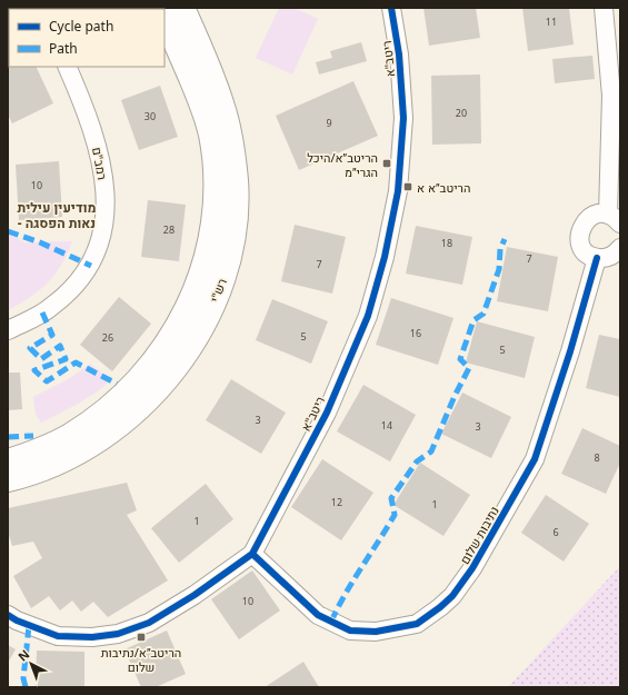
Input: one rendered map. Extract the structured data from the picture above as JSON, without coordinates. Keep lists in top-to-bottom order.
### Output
{
  "streets": {
    "street": [
      "ריטב\"א",
      "רמב\"ם",
      "רש\"י",
      "נתיבות שלום"
    ]
  },
  "crossings": [
    ["ריטב\"א", "נתיבות שלום"]
  ],
  "districts": ["מודיעין עילית - נאות הפסגה"],
  "places": {
    "transit": ["הריטב״א/היכל הגרי״מ", "הריטב״א א", "הריטב״א/נתיבות שלום"]
  },
  "house_numbers": [
    "11",
    "20",
    "30",
    "9",
    "10",
    "28",
    "18",
    "7",
    "7",
    "16",
    "5",
    "26",
    "5",
    "3",
    "14",
    "3",
    "8",
    "12",
    "1",
    "1",
    "6",
    "10"
  ],
  "legend": ["Cycle path", "Path"],
  "north": "top left"
}
